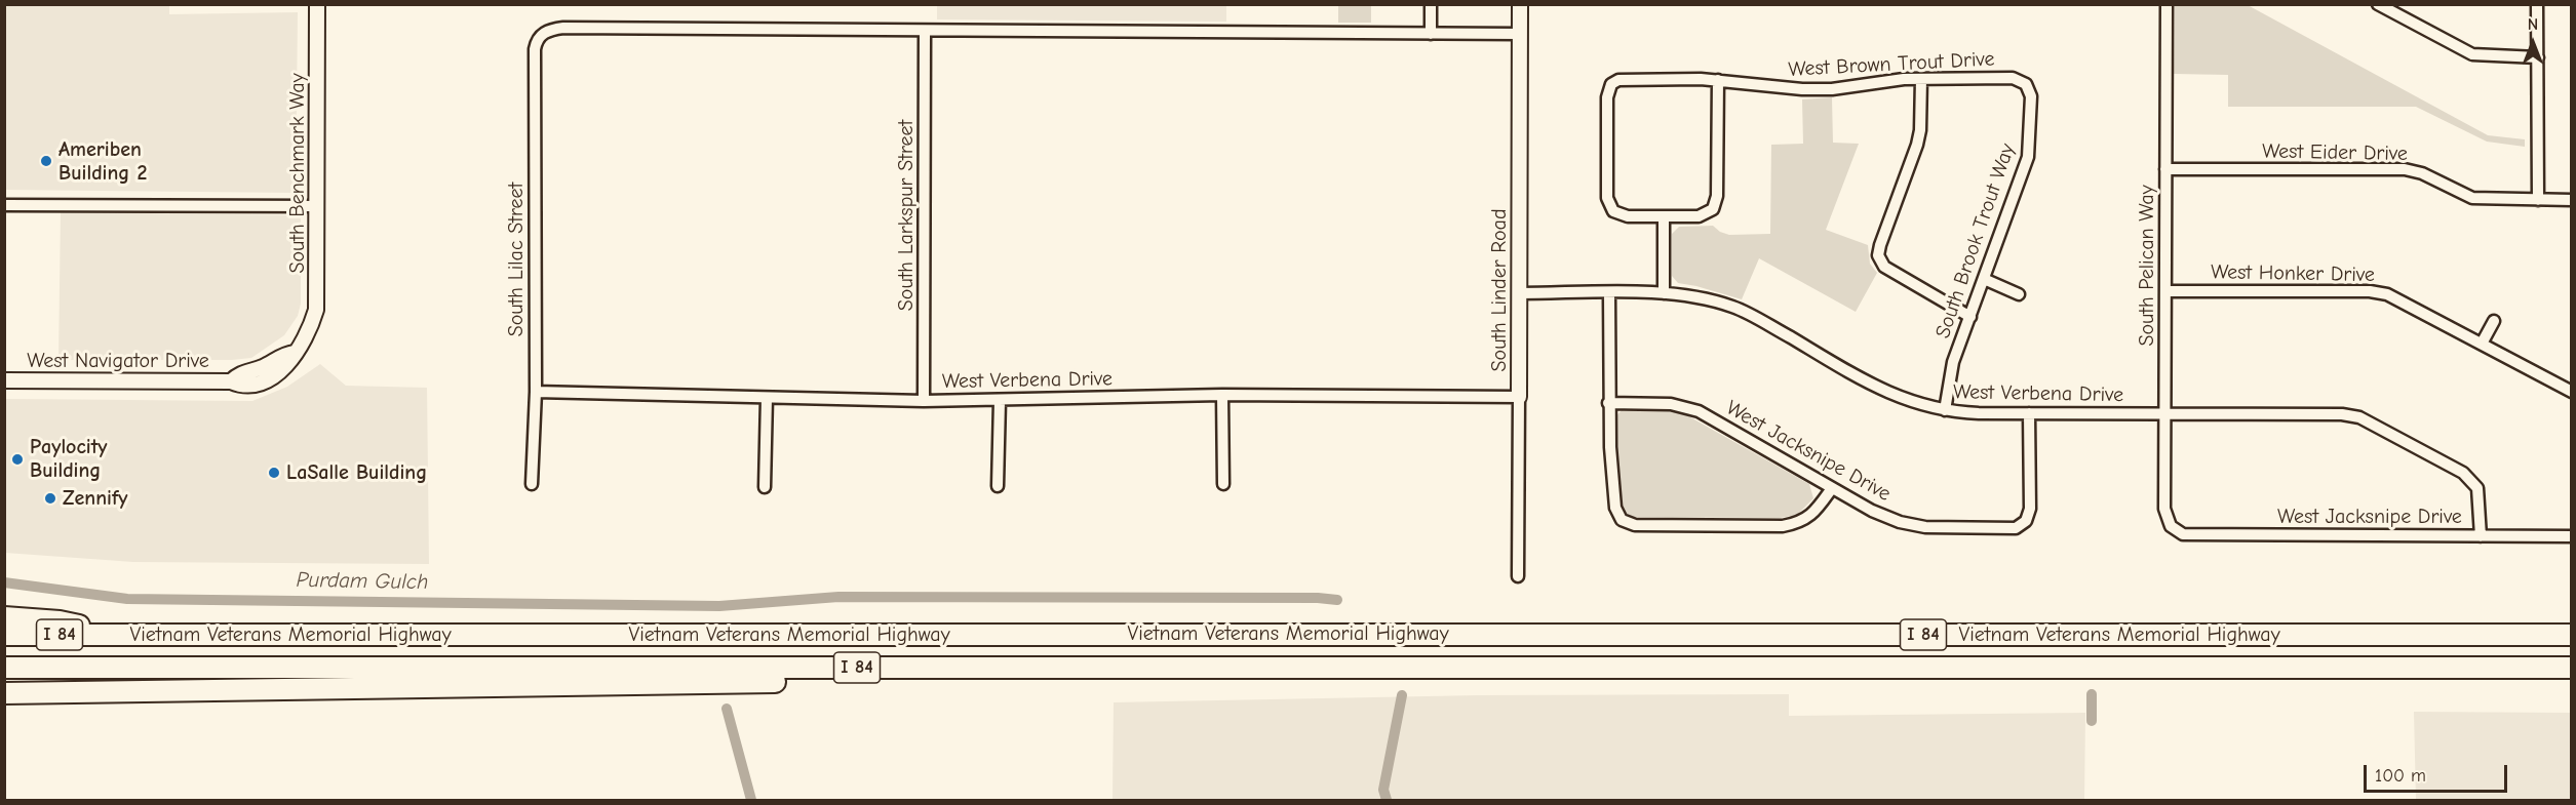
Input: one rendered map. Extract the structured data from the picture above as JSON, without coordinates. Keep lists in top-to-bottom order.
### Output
{
  "streets": {
    "highway": ["Vietnam Veterans Memorial Highway", "I 84"],
    "street": [
      "West Brown Trout Drive",
      "West Eider Drive",
      "South Benchmark Way",
      "South Larkspur Street",
      "South Brook Trout Way",
      "South Lilac Street",
      "South Pelican Way",
      "West Honker Drive",
      "South Linder Road",
      "West Navigator Drive",
      "West Verbena Drive",
      "West Jacksnipe Drive"
    ]
  },
  "crossings": [
    ["West Brown Trout Drive", "South Brook Trout Way"],
    ["West Eider Drive", "South Pelican Way"],
    ["South Benchmark Way", "West Navigator Drive"],
    ["South Larkspur Street", "South Lilac Street"],
    ["South Larkspur Street", "West Verbena Drive"],
    ["South Brook Trout Way", "West Verbena Drive"],
    ["South Lilac Street", "West Verbena Drive"],
    ["South Pelican Way", "West Honker Drive"],
    ["South Pelican Way", "West Verbena Drive"],
    ["South Pelican Way", "West Jacksnipe Drive"],
    ["South Linder Road", "West Verbena Drive"],
    ["West Verbena Drive", "West Jacksnipe Drive"]
  ],
  "water": ["Purdam Gulch"],
  "places": [
    "Ameriben Building 2",
    "Paylocity Building",
    "LaSalle Building",
    "Zennify"
  ],
  "scale_bar": "100 m",
  "north": "top"
}
